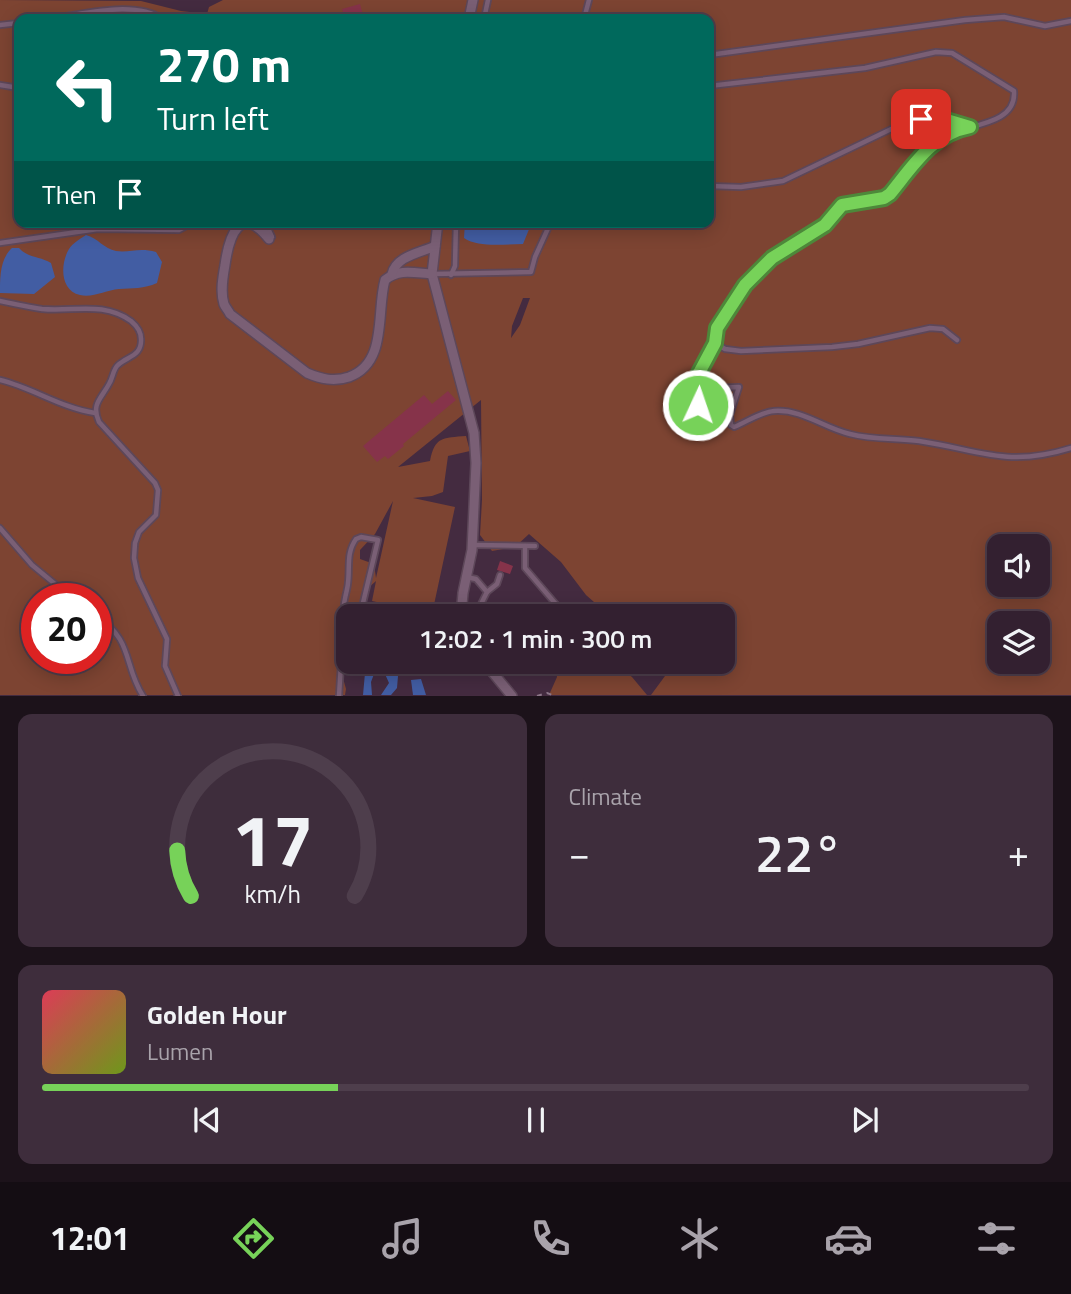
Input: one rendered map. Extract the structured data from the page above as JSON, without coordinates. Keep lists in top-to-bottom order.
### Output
{
  "page": {
    "turn": ["270 m", "Turn left"],
    "then": "Then",
    "limit": "20",
    "trip": "12:02 · 1 min · 300 m",
    "tile": "Climate",
    "heat": ["−", "22°", "+"],
    "song": ["Golden Hour", "Lumen"],
    "tabs": "12:01",
    "gauge": ["17", "km/h"]
  }
}
